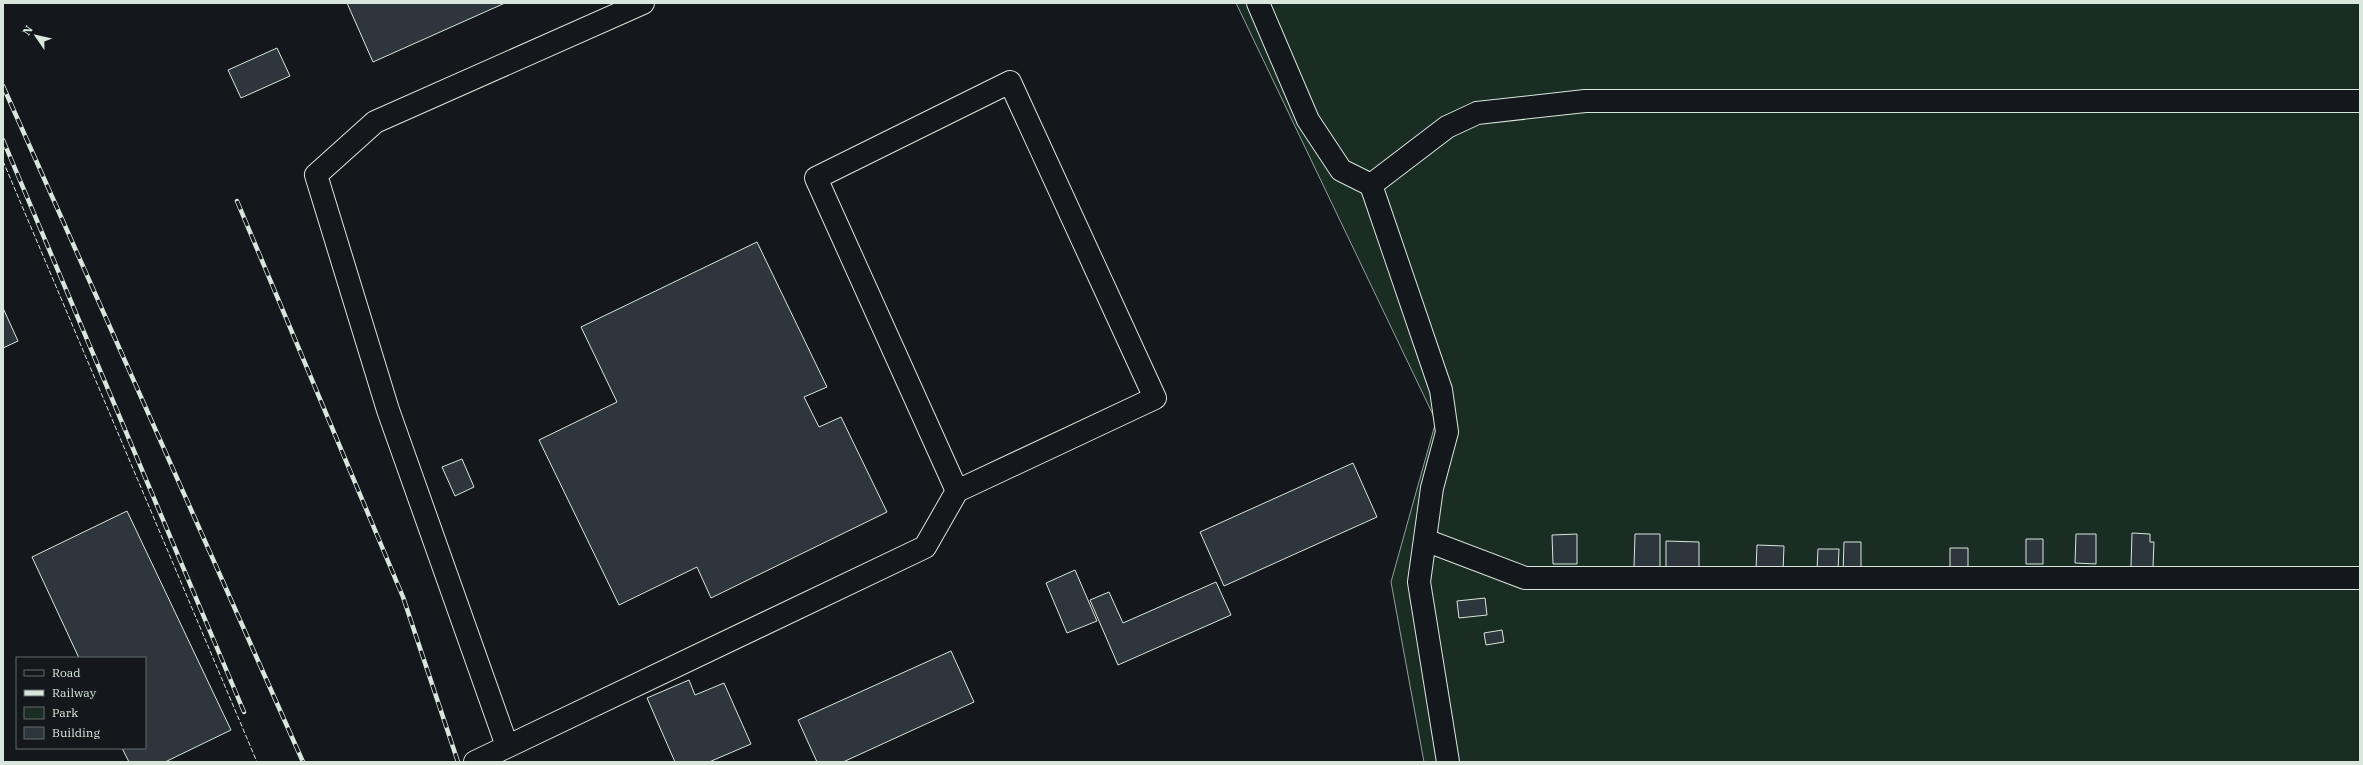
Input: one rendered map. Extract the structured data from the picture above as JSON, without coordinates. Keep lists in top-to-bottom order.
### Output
{
  "legend": [
    "Road",
    "Railway",
    "Park",
    "Building"
  ],
  "north": "top left"
}
